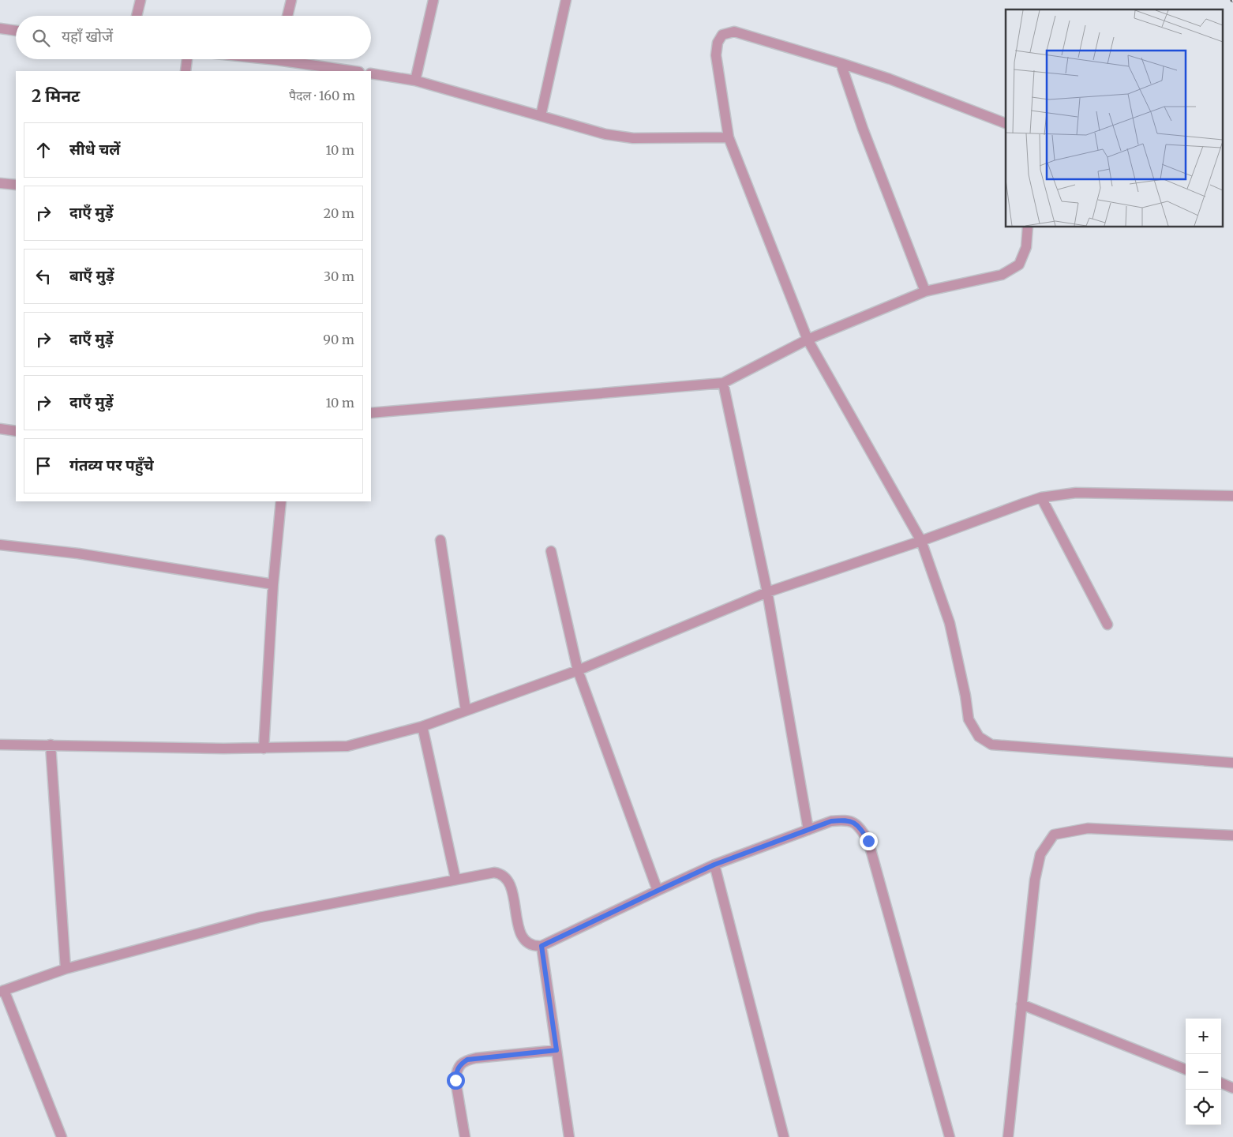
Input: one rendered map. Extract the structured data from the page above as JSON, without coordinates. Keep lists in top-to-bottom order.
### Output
{
  "page": {
    "search": "यहाँ खोजें",
    "heading": ["2 मिनट", "पैदल · 160 m"],
    "list": [
      ["सीधे चलें", "10 m"],
      ["दाएँ मुड़ें", "20 m"],
      ["बाएँ मुड़ें", "30 m"],
      ["दाएँ मुड़ें", "90 m"],
      ["दाएँ मुड़ें", "10 m"],
      "गंतव्य पर पहुँचे"
    ],
    "map_buttons": ["+", "−"]
  }
}
